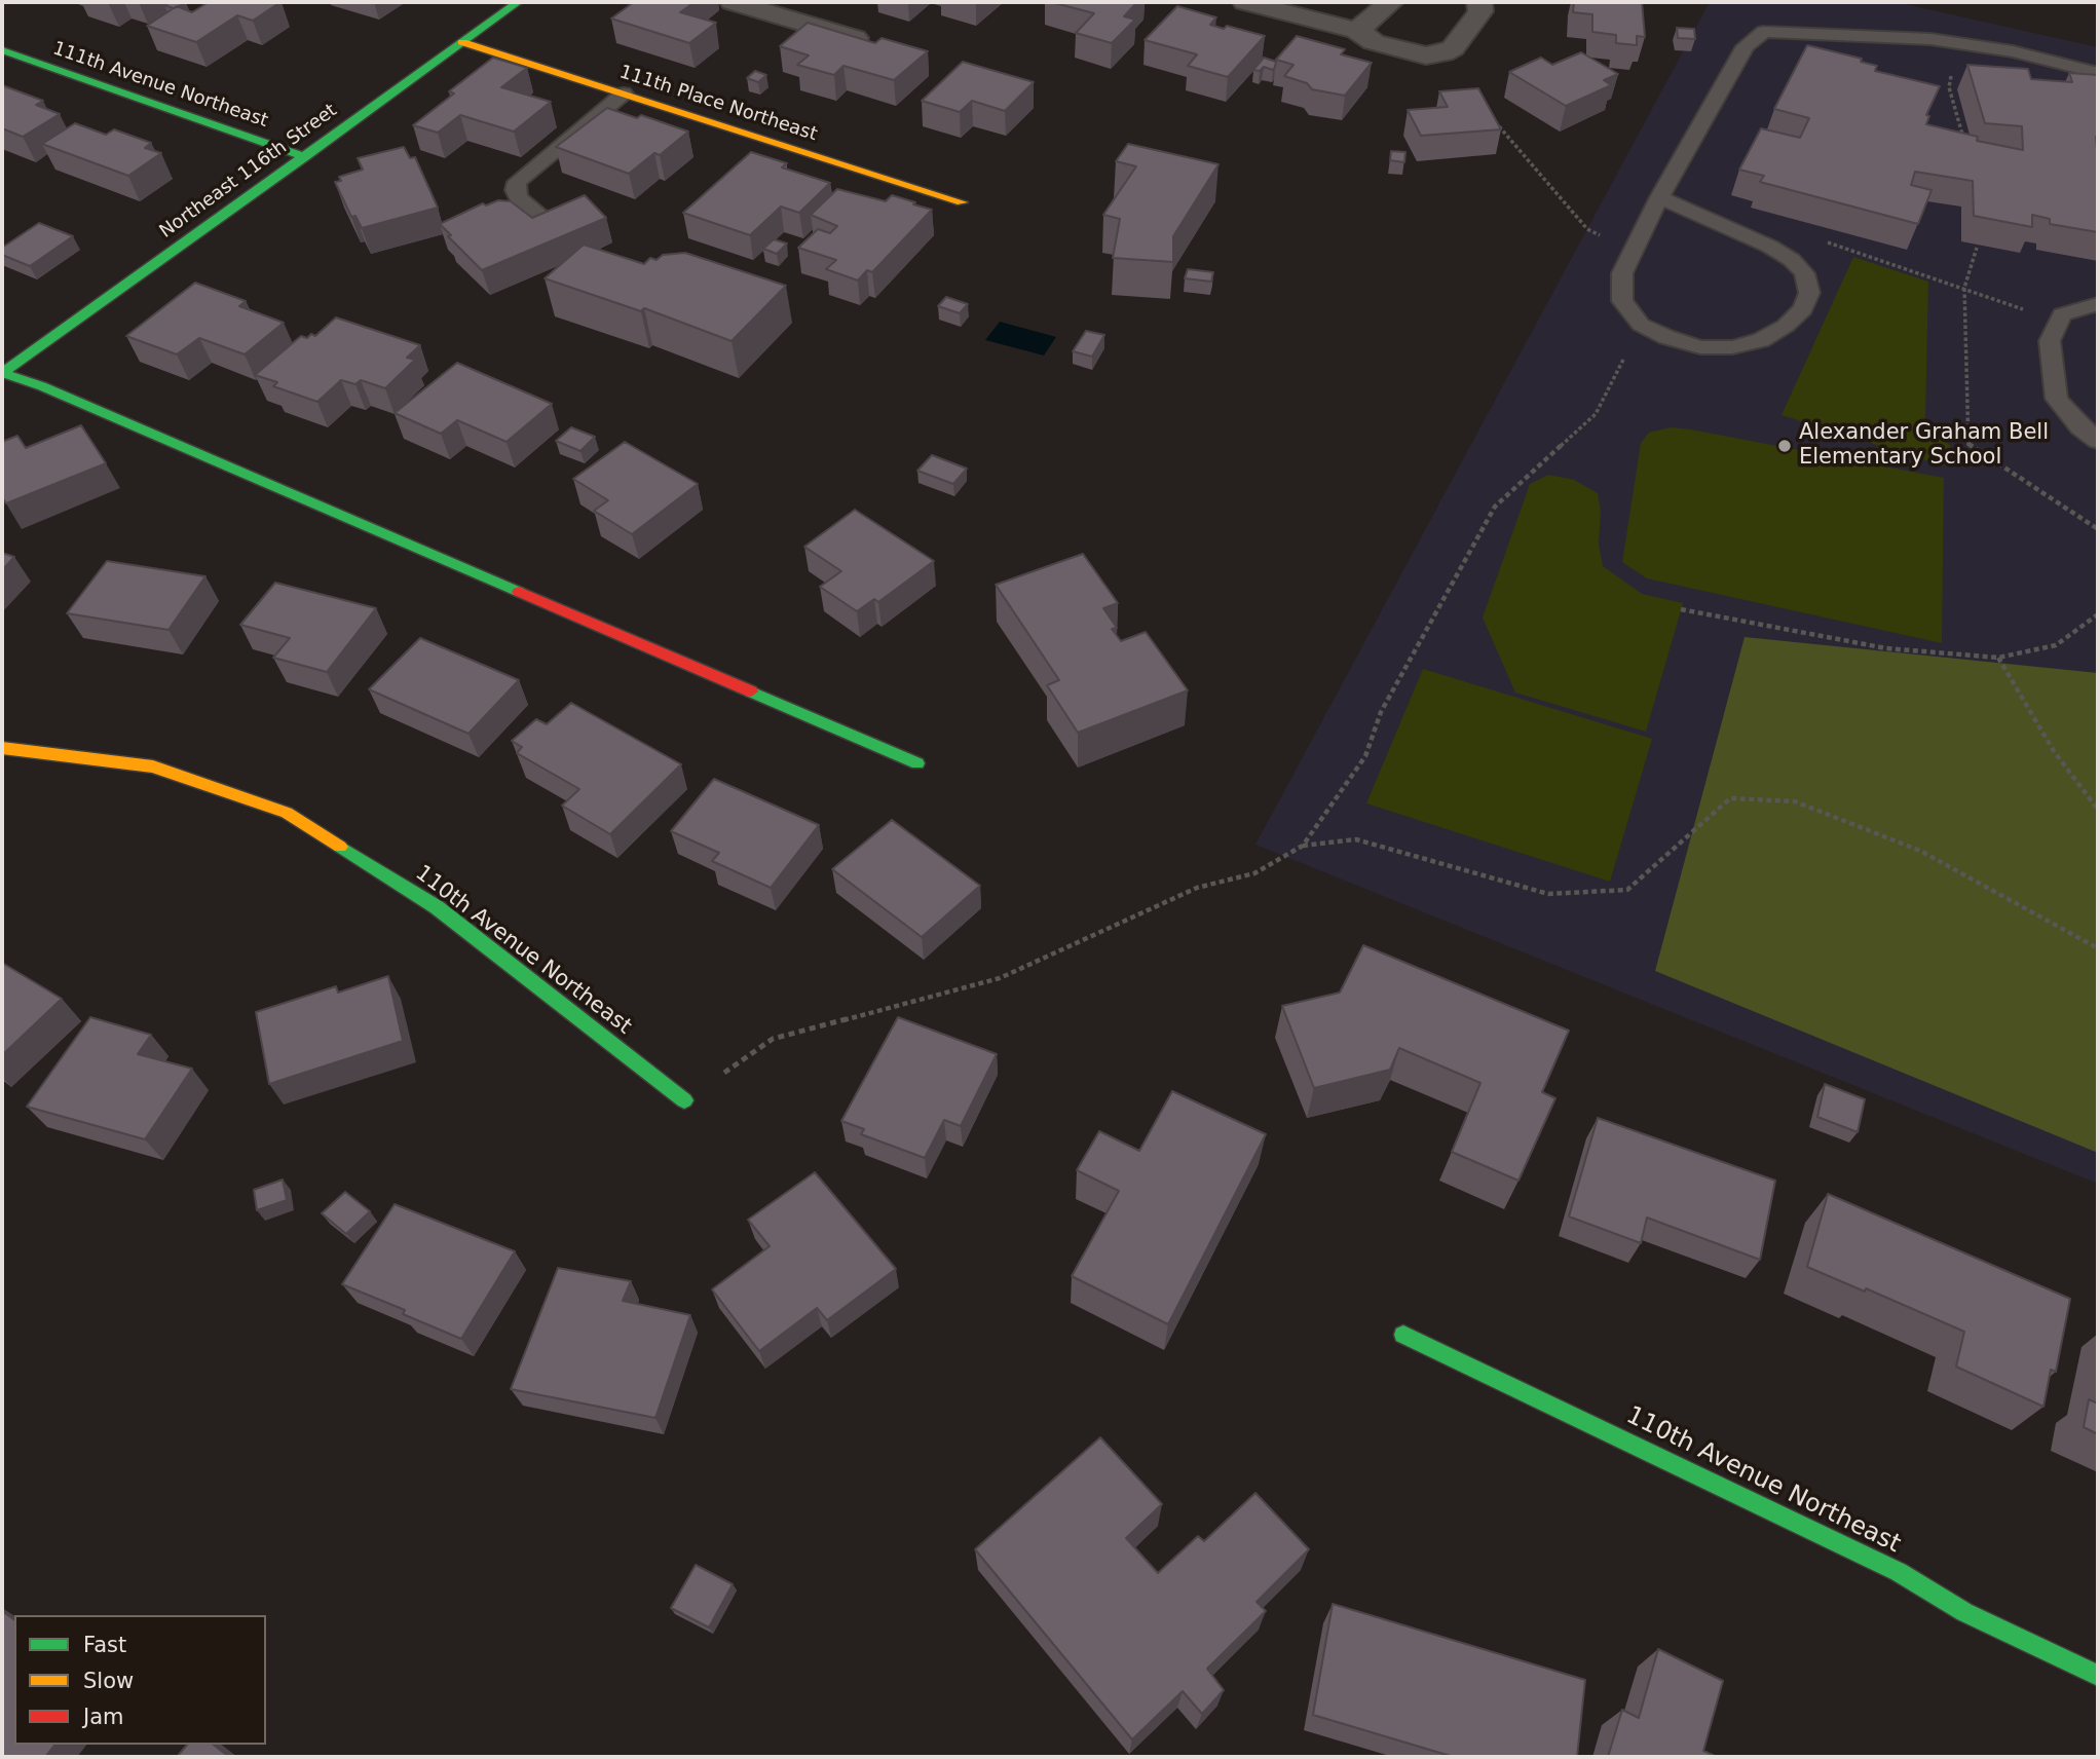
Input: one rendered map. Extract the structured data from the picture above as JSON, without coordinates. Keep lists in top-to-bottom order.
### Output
{
  "streets": {
    "street": [
      "111th Avenue Northeast",
      "111th Place Northeast",
      "Northeast 116th Street",
      "110th Avenue Northeast"
    ]
  },
  "crossings": [
    ["111th Avenue Northeast", "Northeast 116th Street"],
    ["111th Place Northeast", "Northeast 116th Street"]
  ],
  "places": ["Alexander Graham Bell Elementary School"],
  "legend": ["Fast", "Slow", "Jam"]
}
